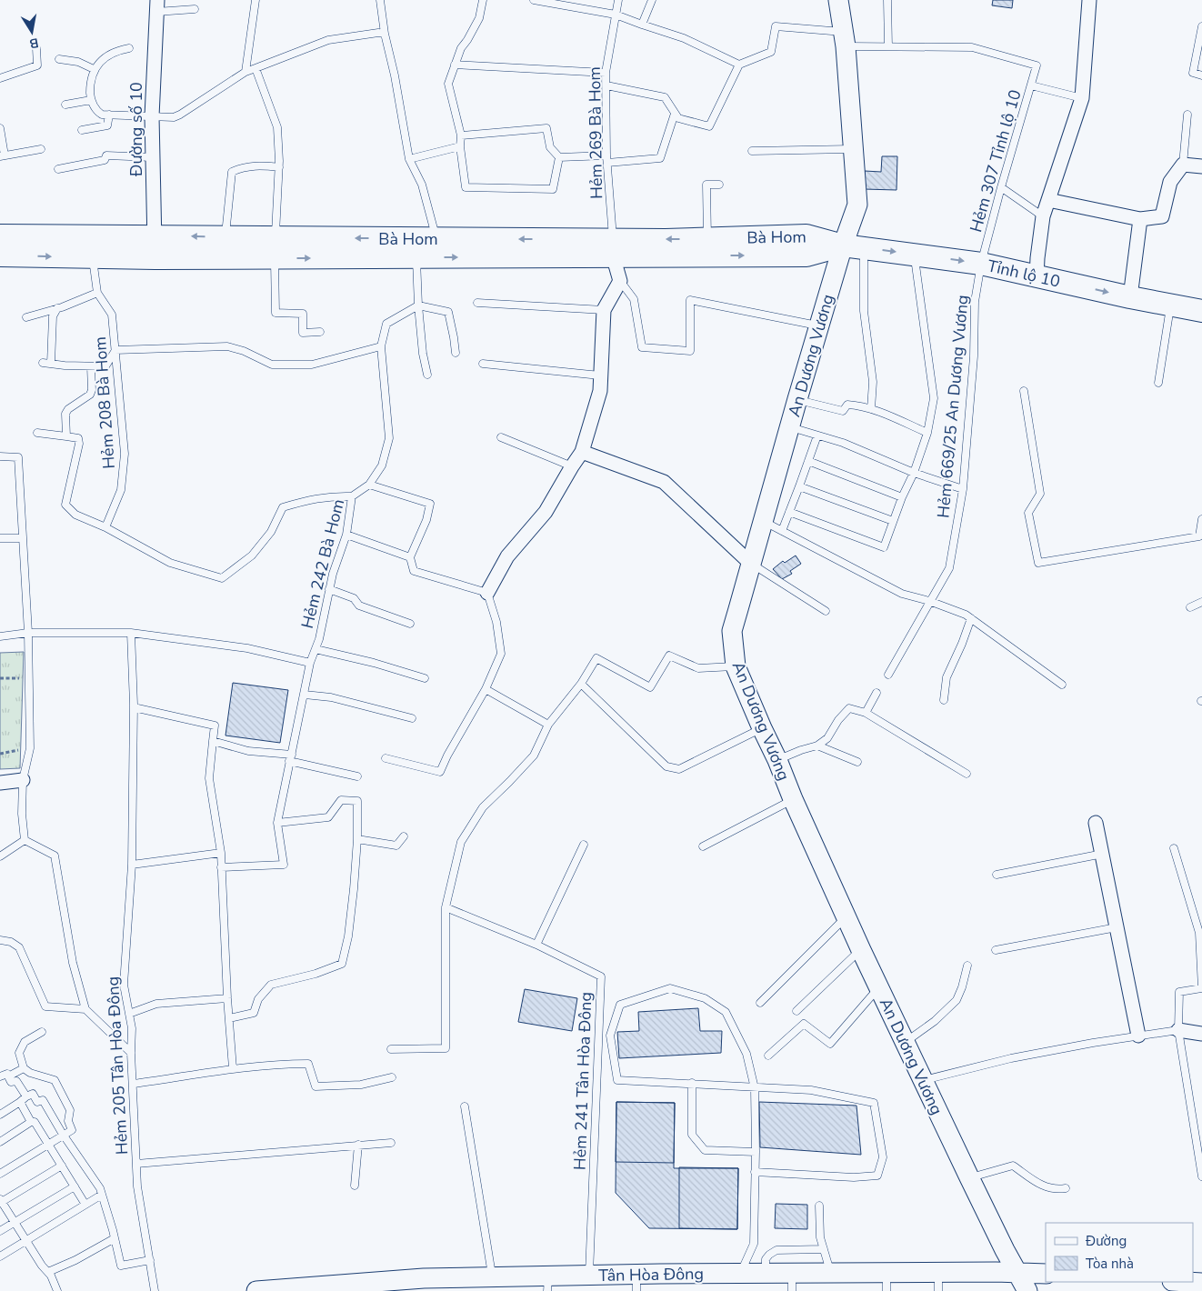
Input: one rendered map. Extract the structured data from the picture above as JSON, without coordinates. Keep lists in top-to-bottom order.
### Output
{
  "streets": {
    "main road": [
      "Bà Hom",
      "Tỉnh lộ 10",
      "An Dương Vương",
      "Tân Hòa Đông"
    ],
    "street": ["Đường số 10"],
    "lane": [
      "Hẻm 269 Bà Hom",
      "Hẻm 307 Tỉnh lộ 10",
      "Hẻm 208 Bà Hom",
      "Hẻm 669/25 An Dương Vương",
      "Hẻm 242 Bà Hom",
      "Hẻm 205 Tân Hòa Đông",
      "Hẻm 241 Tân Hòa Đông"
    ]
  },
  "crossings": [
    ["Đường số 10", "Bà Hom"],
    ["Hẻm 269 Bà Hom", "Bà Hom"],
    ["Hẻm 307 Tỉnh lộ 10", "Tỉnh lộ 10"],
    ["Hẻm 307 Tỉnh lộ 10", "Hẻm 669/25 An Dương Vương"],
    ["Bà Hom", "Tỉnh lộ 10"],
    ["Bà Hom", "An Dương Vương"],
    ["Bà Hom", "Hẻm 208 Bà Hom"],
    ["Tỉnh lộ 10", "An Dương Vương"],
    ["Tỉnh lộ 10", "Hẻm 669/25 An Dương Vương"],
    ["An Dương Vương", "Tân Hòa Đông"],
    ["Hẻm 241 Tân Hòa Đông", "Tân Hòa Đông"]
  ],
  "one_way": ["Tỉnh lộ 10"],
  "legend": ["Đường", "Tòa nhà"],
  "north": "bottom"
}
